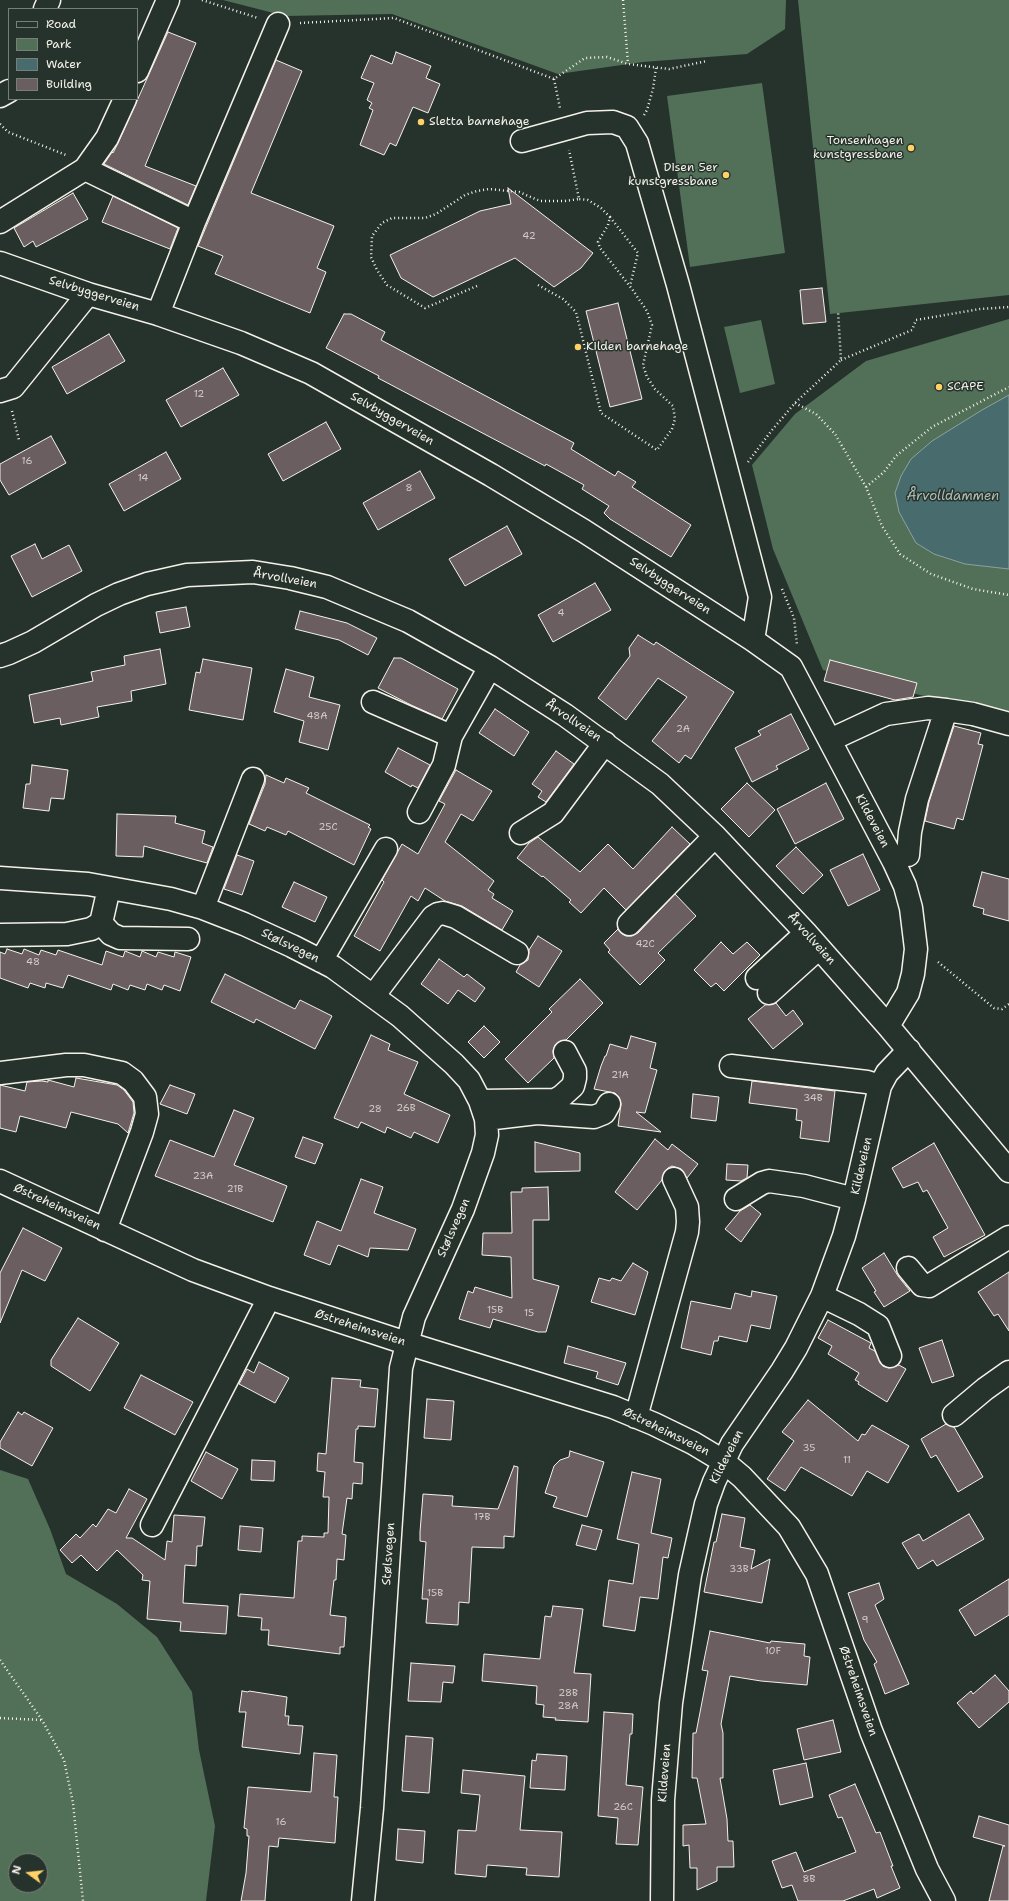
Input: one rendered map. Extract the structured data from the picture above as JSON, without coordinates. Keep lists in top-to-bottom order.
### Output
{
  "streets": {
    "street": [
      "Selvbyggerveien",
      "Årvollveien",
      "Kildeveien",
      "Stølsvegen",
      "Østreheimsveien"
    ]
  },
  "crossings": [
    ["Selvbyggerveien", "Kildeveien"],
    ["Årvollveien", "Kildeveien"],
    ["Kildeveien", "Østreheimsveien"],
    ["Stølsvegen", "Østreheimsveien"]
  ],
  "water": ["Årvolldammen"],
  "places": [
    "Sletta barnehage",
    "Tonsenhagen kunstgressbane",
    "Disen 5er kunstgressbane",
    "Kilden barnehage",
    "SCAPE"
  ],
  "house_numbers": [
    "42",
    "12",
    "16",
    "14",
    "8",
    "4",
    "48A",
    "2A",
    "25C",
    "42C",
    "48",
    "21A",
    "34B",
    "26B",
    "28",
    "23A",
    "21B",
    "15B",
    "15",
    "35",
    "11",
    "17B",
    "33B",
    "15B",
    "9",
    "10F",
    "28B",
    "28A",
    "26C",
    "16",
    "8B"
  ],
  "legend": [
    "Road",
    "Park",
    "Water",
    "Building"
  ],
  "north": "left"
}
